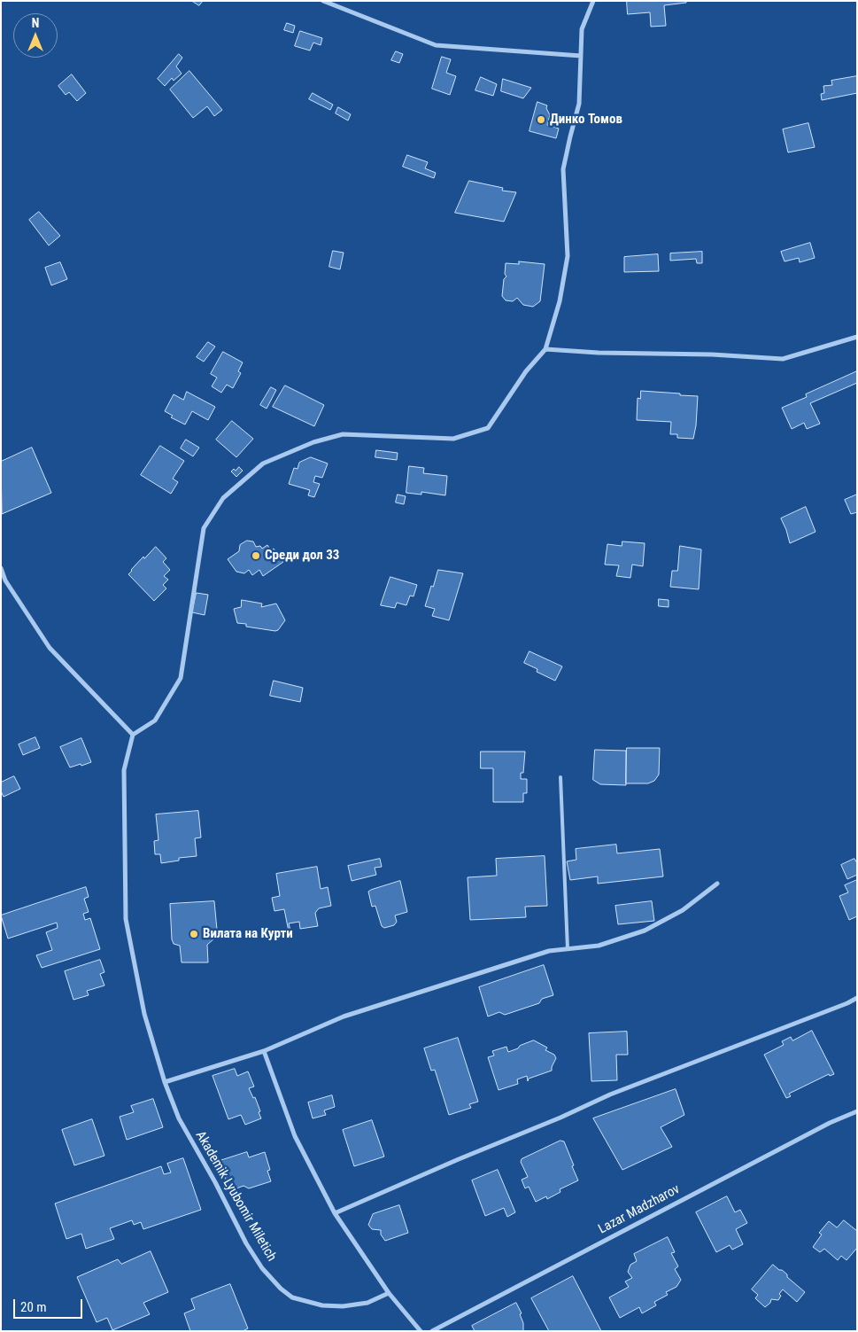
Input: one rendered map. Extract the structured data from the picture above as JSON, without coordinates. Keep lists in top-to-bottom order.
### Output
{
  "streets": {
    "street": ["Akademik Lyubomir Miletich", "Lazar Madzharov"]
  },
  "places": ["Динко Томов", "Среди дол 33", "Вилата на Курти"],
  "scale_bar": "20 m",
  "north": "top"
}
